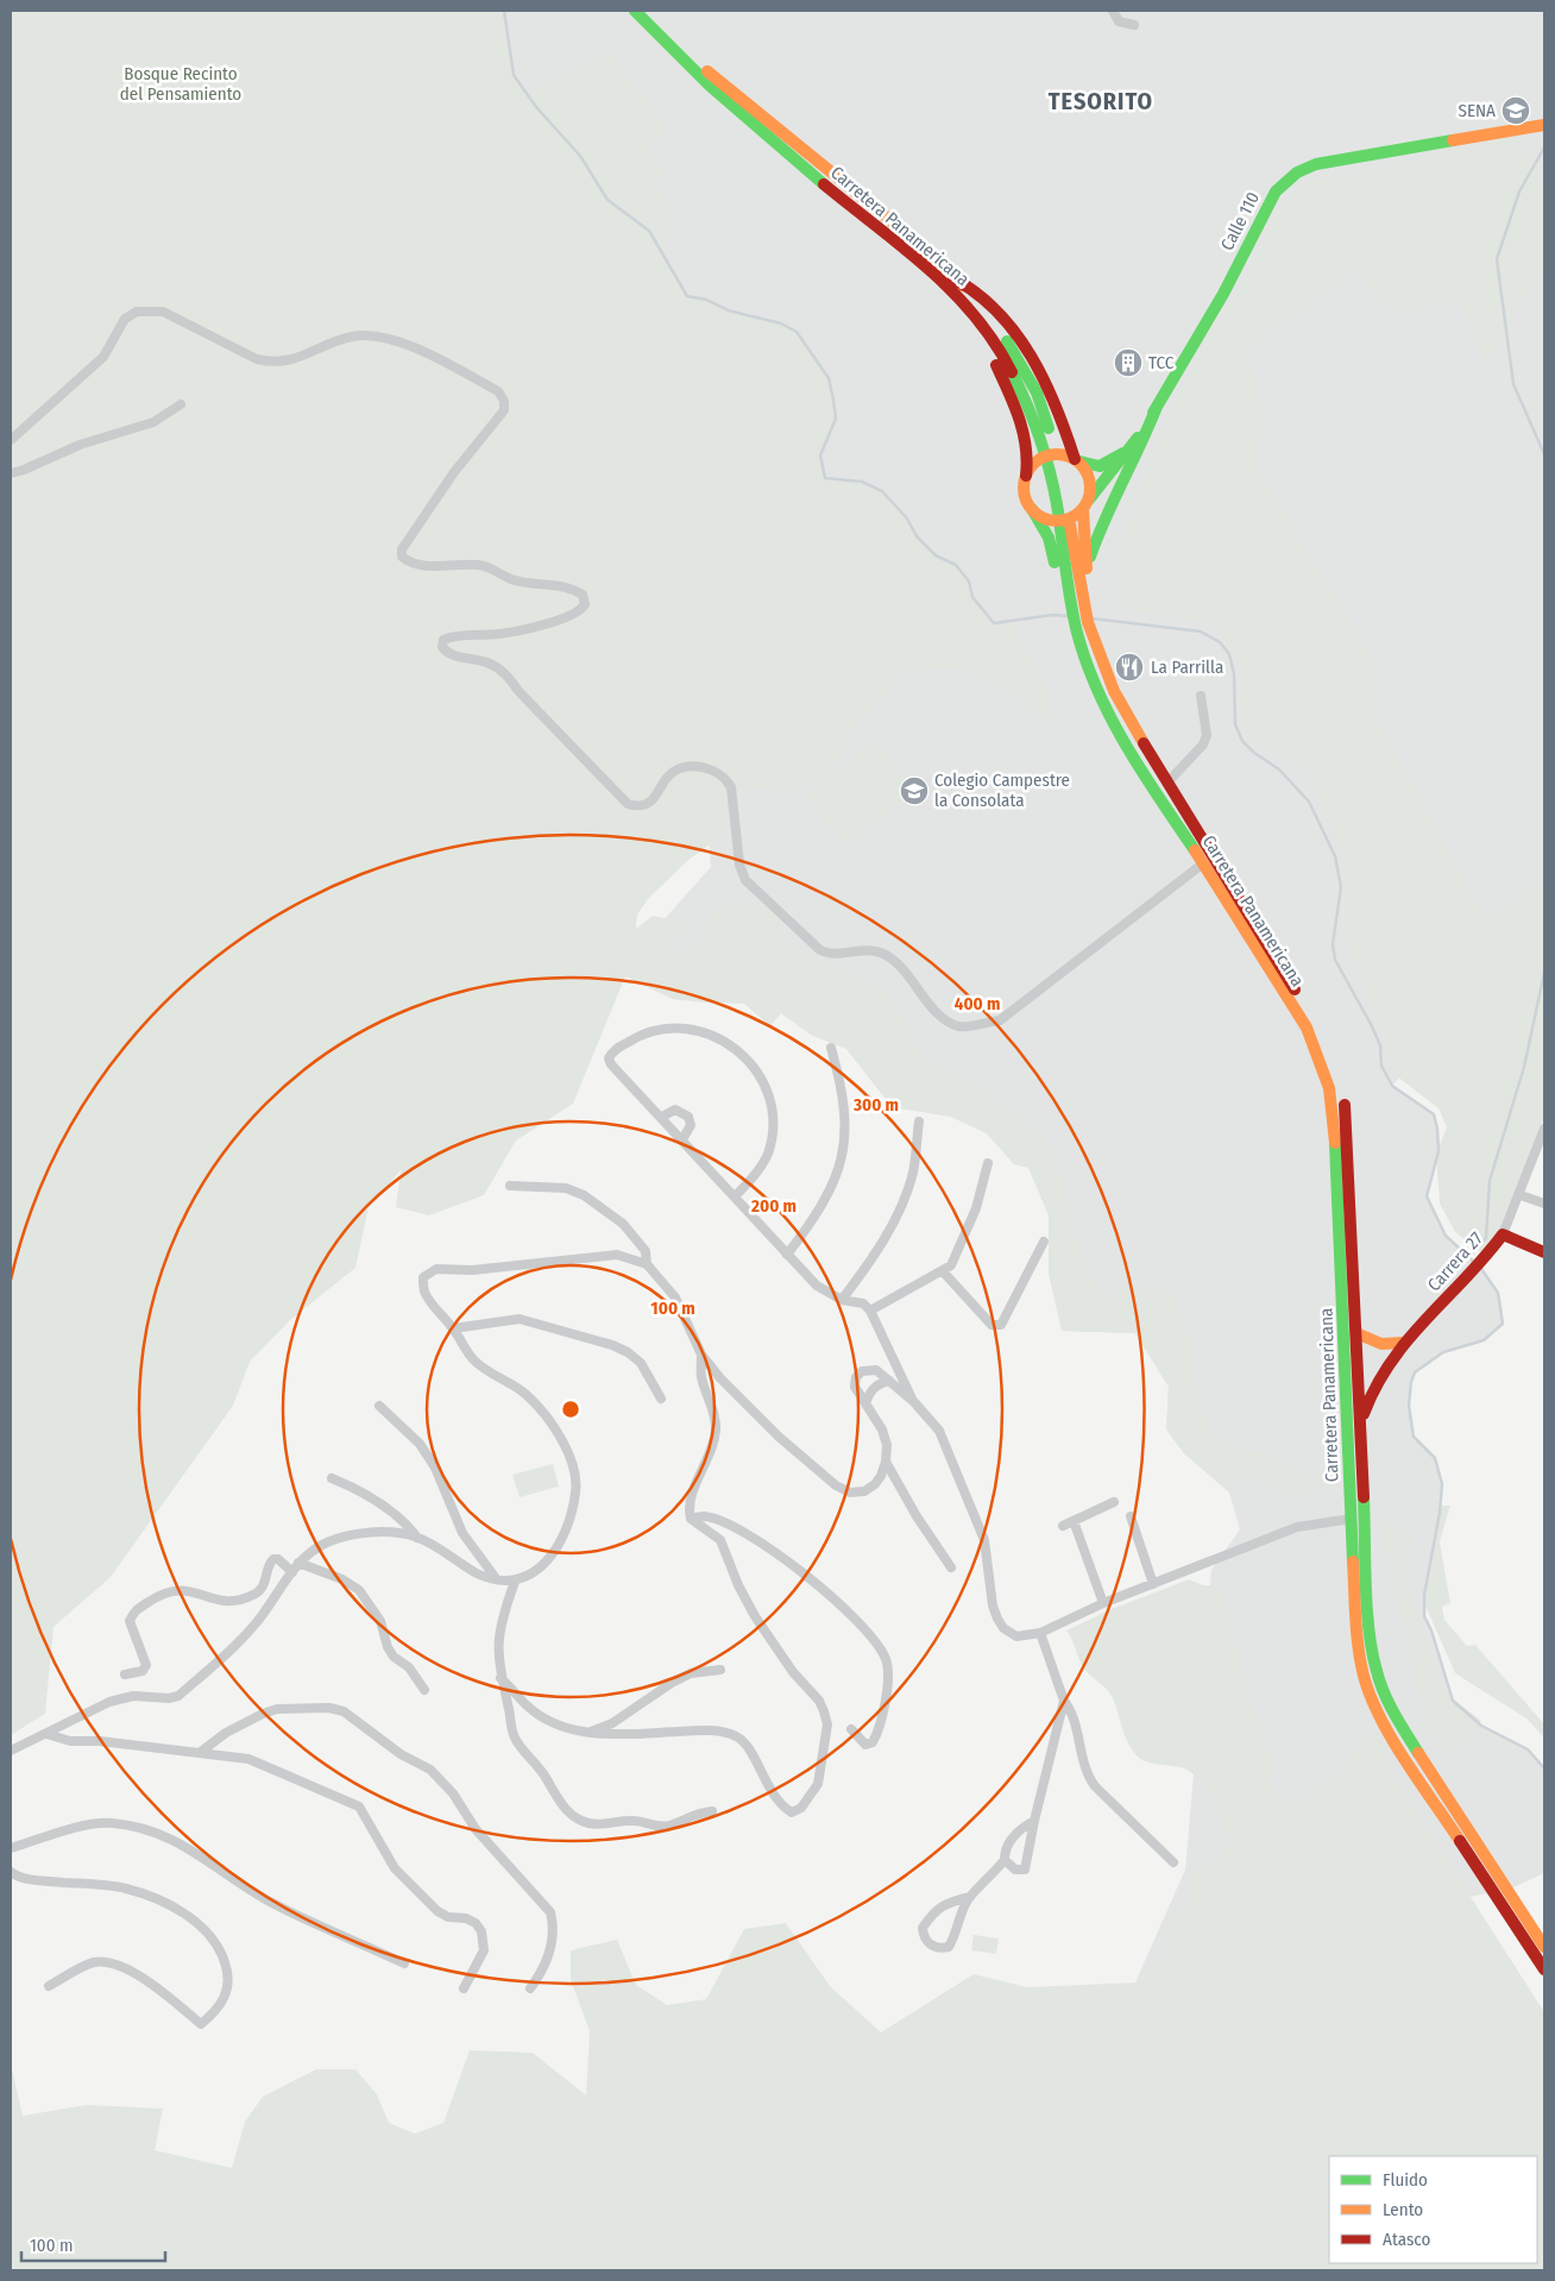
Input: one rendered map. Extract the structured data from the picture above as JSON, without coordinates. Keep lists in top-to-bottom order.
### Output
{
  "streets": {
    "main road": ["Calle 110", "Carretera Panamericana", "Carrera 27"]
  },
  "crossings": [
    ["Carretera Panamericana", "Carrera 27"]
  ],
  "districts": ["TESORITO"],
  "parks": ["Bosque Recinto del Pensamiento"],
  "places": {
    "school or university": ["SENA", "Colegio Campestre la Consolata"],
    "building": ["TCC"],
    "restaurant": ["La Parrilla"]
  },
  "legend": ["Fluido", "Lento", "Atasco"],
  "scale_bar": "100 m",
  "rings": [
    "400 m",
    "300 m",
    "200 m",
    "100 m"
  ]
}
